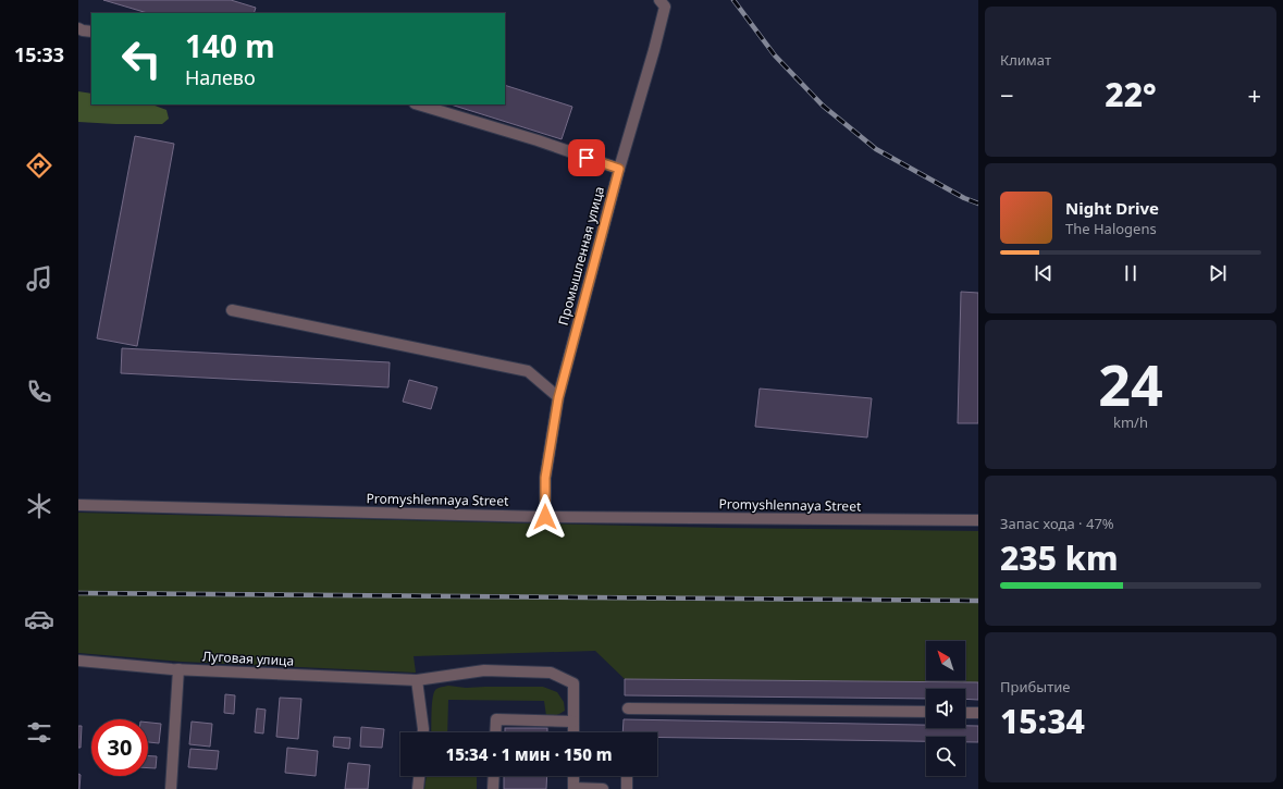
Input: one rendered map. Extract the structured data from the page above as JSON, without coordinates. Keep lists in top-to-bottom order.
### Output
{
  "streets": {
    "street": ["Промышленная улица", "Promyshlennaya Street", "Луговая улица"]
  },
  "crossings": [
    ["Промышленная улица", "Promyshlennaya Street"]
  ],
  "north": "top left",
  "page": {
    "tabs": "15:33",
    "tile": [
      "Климат",
      ["24", "km/h"],
      ["Запас хода · 47%", "235 km"],
      ["Прибытие", "15:34"]
    ],
    "turn": ["140 m", "Налево"],
    "heat": ["−", "22°", "+"],
    "song": ["Night Drive", "The Halogens"],
    "limit": "30",
    "trip": "15:34 · 1 мин · 150 m"
  }
}
